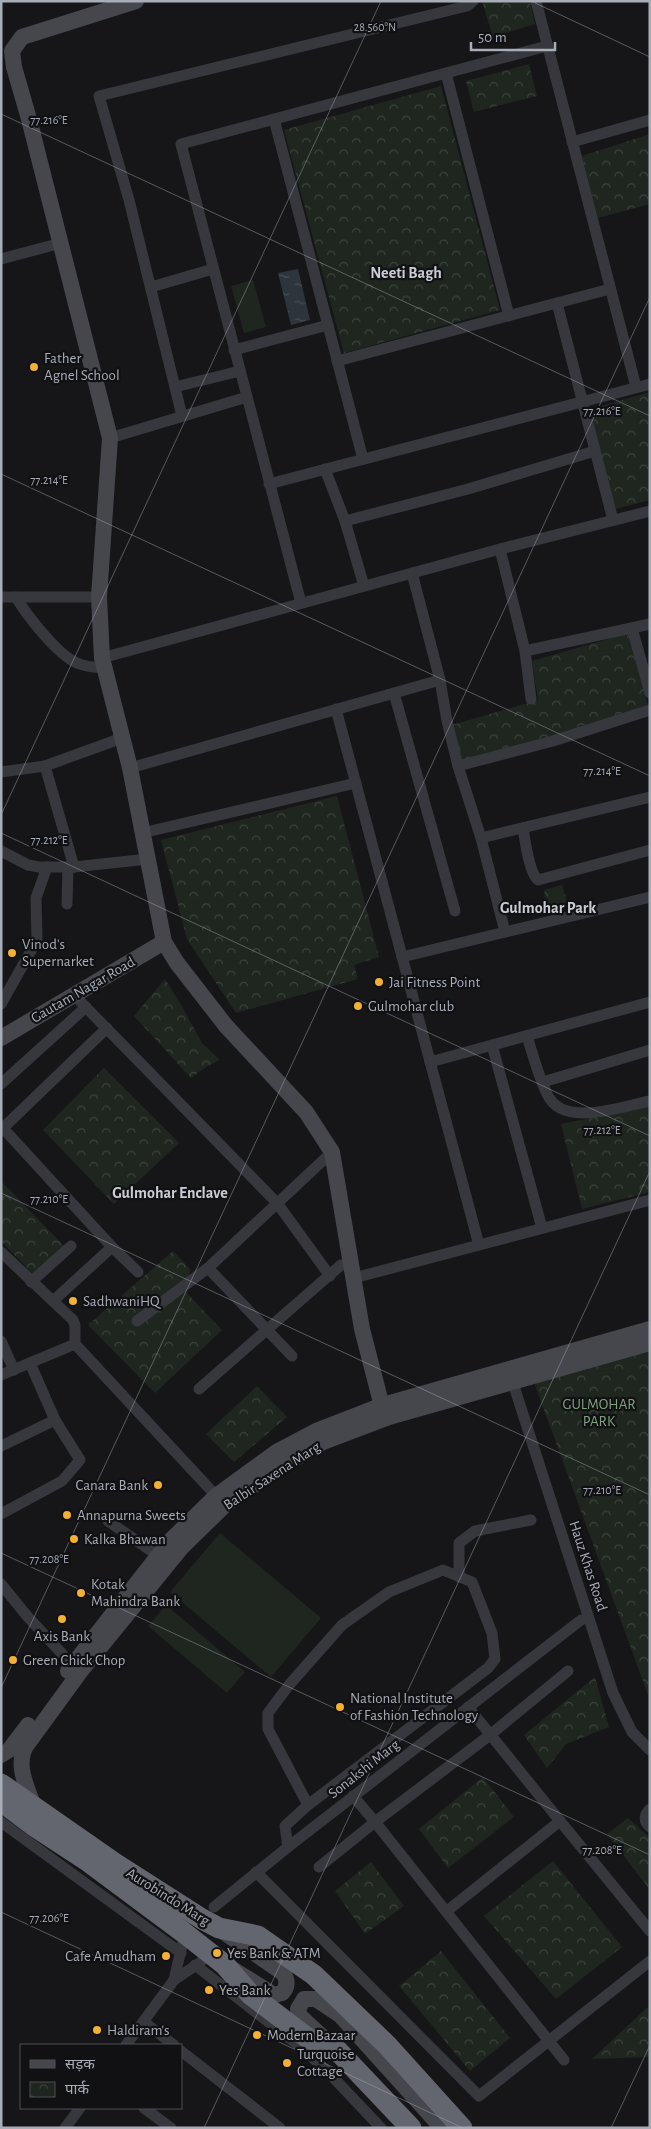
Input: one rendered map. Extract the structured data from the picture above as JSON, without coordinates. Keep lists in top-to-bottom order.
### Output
{
  "streets": {
    "highway": ["Aurobindo Marg"],
    "street": [
      "Gautam Nagar Road",
      "Balbir Saxena Marg",
      "Hauz Khas Road",
      "Sonakshi Marg"
    ]
  },
  "crossings": [
    ["Balbir Saxena Marg", "Hauz Khas Road"],
    ["Balbir Saxena Marg", "Aurobindo Marg"]
  ],
  "districts": ["Neeti Bagh", "Gulmohar Park", "Gulmohar Enclave"],
  "parks": ["GULMOHAR PARK"],
  "places": [
    "Father Agnel School",
    "Vinod's Supernarket",
    "Jai Fitness Point",
    "Gulmohar club",
    "SadhwaniHQ",
    "Canara Bank",
    "Annapurna Sweets",
    "Kalka Bhawan",
    "Kotak Mahindra Bank",
    "Axis Bank",
    "Green Chick Chop",
    "National Institute of Fashion Technology",
    "Yes Bank & ATM",
    "Cafe Amudham",
    "Yes Bank",
    "Haldiram's",
    "Modern Bazaar",
    "Turquoise Cottage"
  ],
  "legend": ["सड़क", "पार्क"],
  "scale_bar": "50 m",
  "coordinates": [
    "28.560°N",
    "77.216°E",
    "77.214°E",
    "77.212°E",
    "77.210°E",
    "77.208°E",
    "77.206°E"
  ]
}
